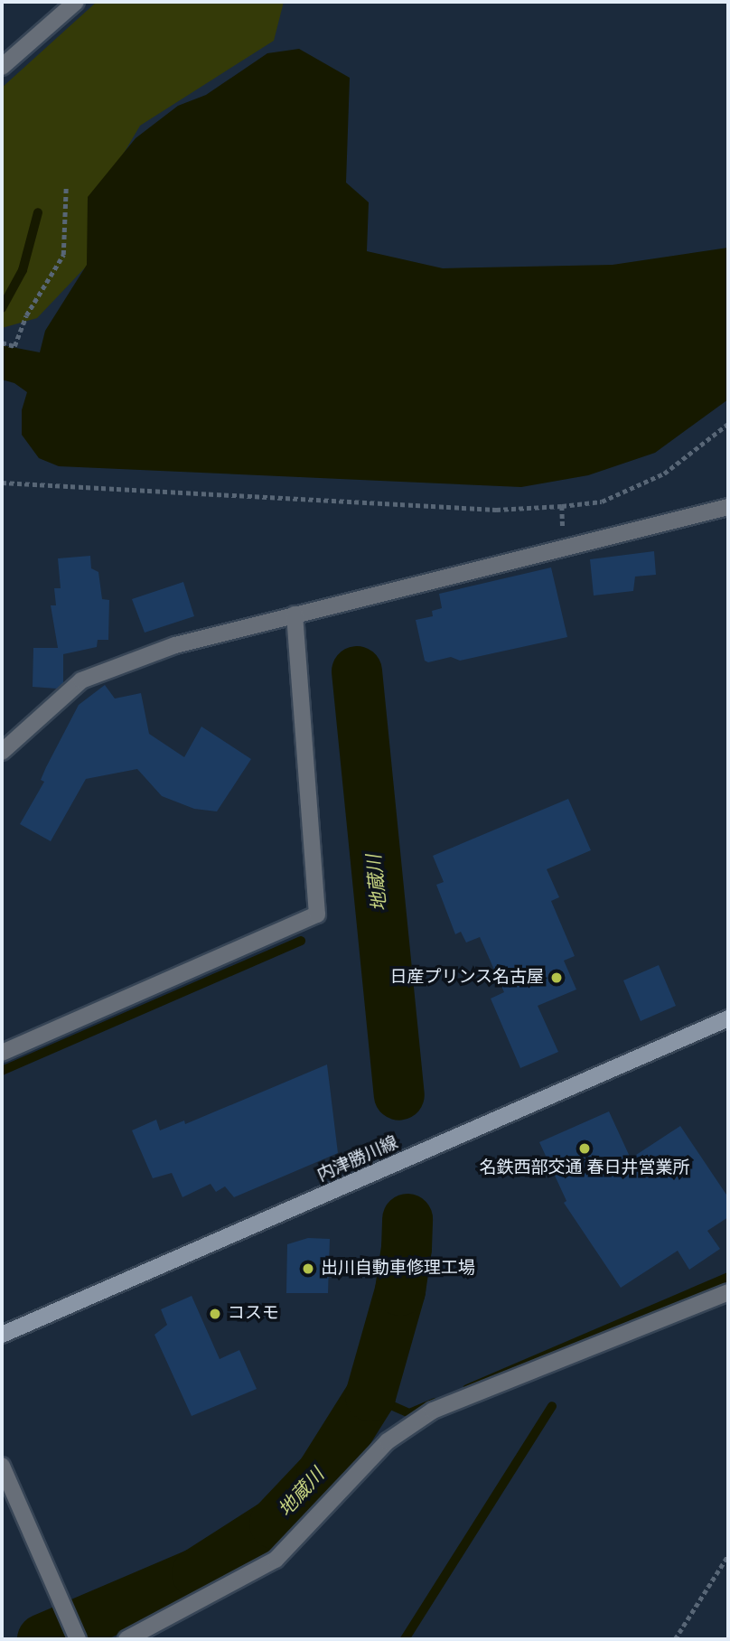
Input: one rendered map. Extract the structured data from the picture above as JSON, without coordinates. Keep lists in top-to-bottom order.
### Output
{
  "streets": {
    "main road": ["内津勝川線"]
  },
  "water": ["地蔵川"],
  "places": [
    "日産プリンス名古屋",
    "名鉄西部交通 春日井営業所",
    "出川自動車修理工場",
    "コスモ"
  ]
}
